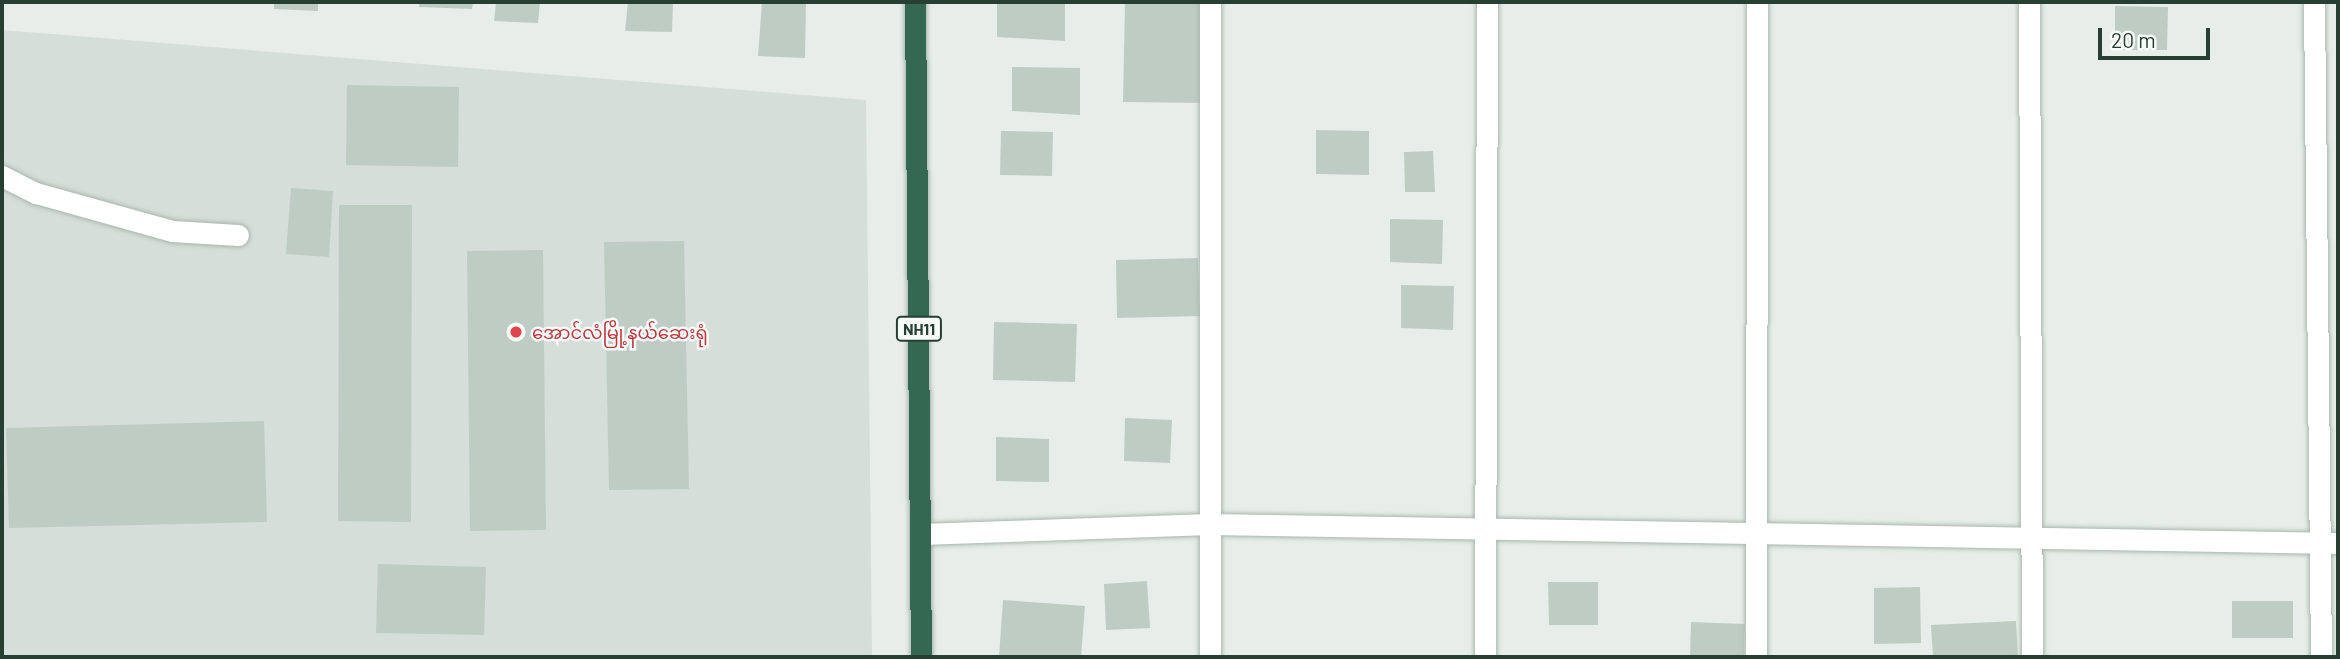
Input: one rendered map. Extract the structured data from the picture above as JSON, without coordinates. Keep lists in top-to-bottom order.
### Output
{
  "streets": {
    "highway": ["NH11"]
  },
  "places": ["‌အောင်လံမြို့နယ်ဆေးရုံ"],
  "scale_bar": "20 m"
}
